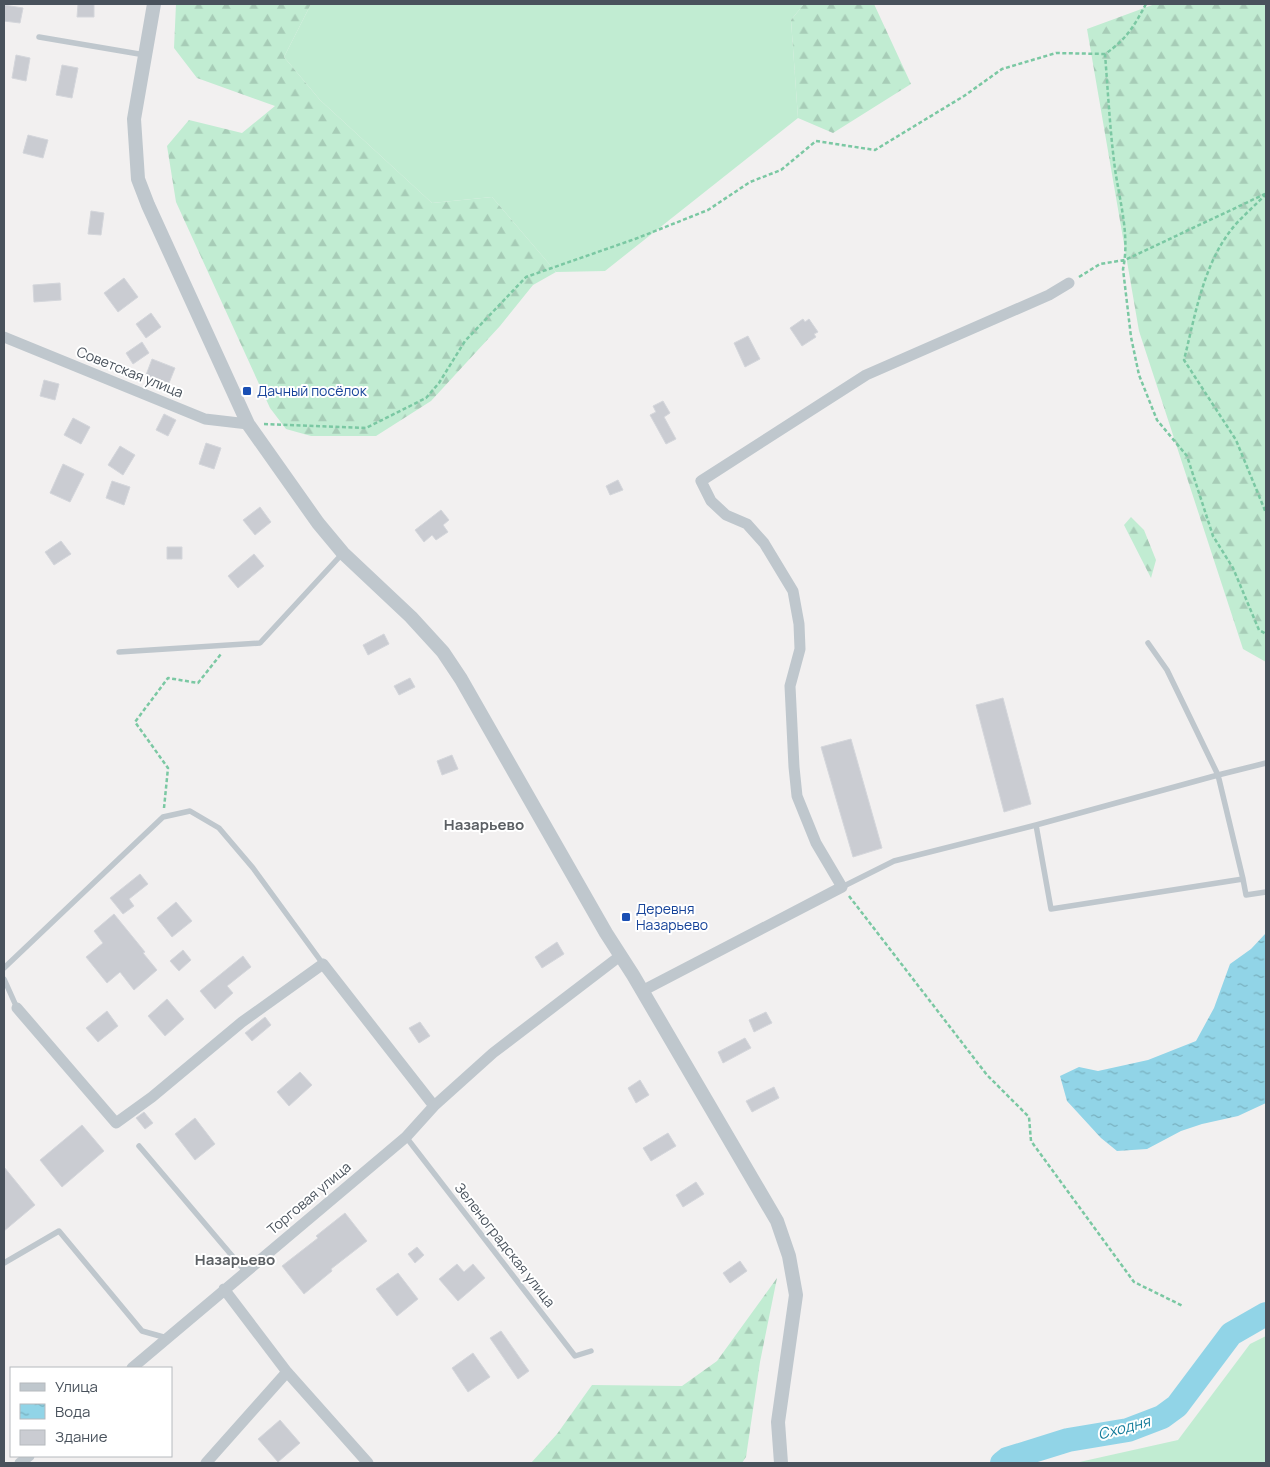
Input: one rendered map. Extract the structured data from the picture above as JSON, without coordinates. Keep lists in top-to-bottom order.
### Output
{
  "streets": {
    "street": ["Советская улица", "Торговая улица"],
    "lane": ["Зеленоградская улица"]
  },
  "crossings": [
    ["Торговая улица", "Зеленоградская улица"]
  ],
  "districts": ["Назарьево", "Назарьево"],
  "water": ["Сходня"],
  "places": {
    "transit": ["Дачный посёлок", "Деревня Назарьево"]
  },
  "legend": ["Улица", "Вода", "Здание"]
}
